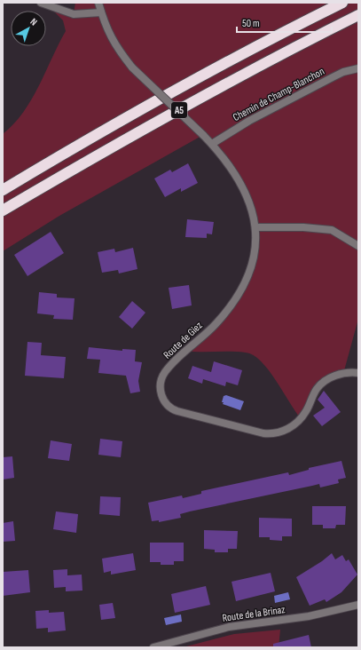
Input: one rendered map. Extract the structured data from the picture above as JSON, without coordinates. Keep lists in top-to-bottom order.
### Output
{
  "streets": {
    "highway": ["A5"],
    "street": ["Chemin de Champ-Blanchon", "Route de Giez", "Route de la Brinaz"]
  },
  "crossings": [
    ["Chemin de Champ-Blanchon", "Route de Giez"]
  ],
  "scale_bar": "50 m",
  "north": "top right"
}
